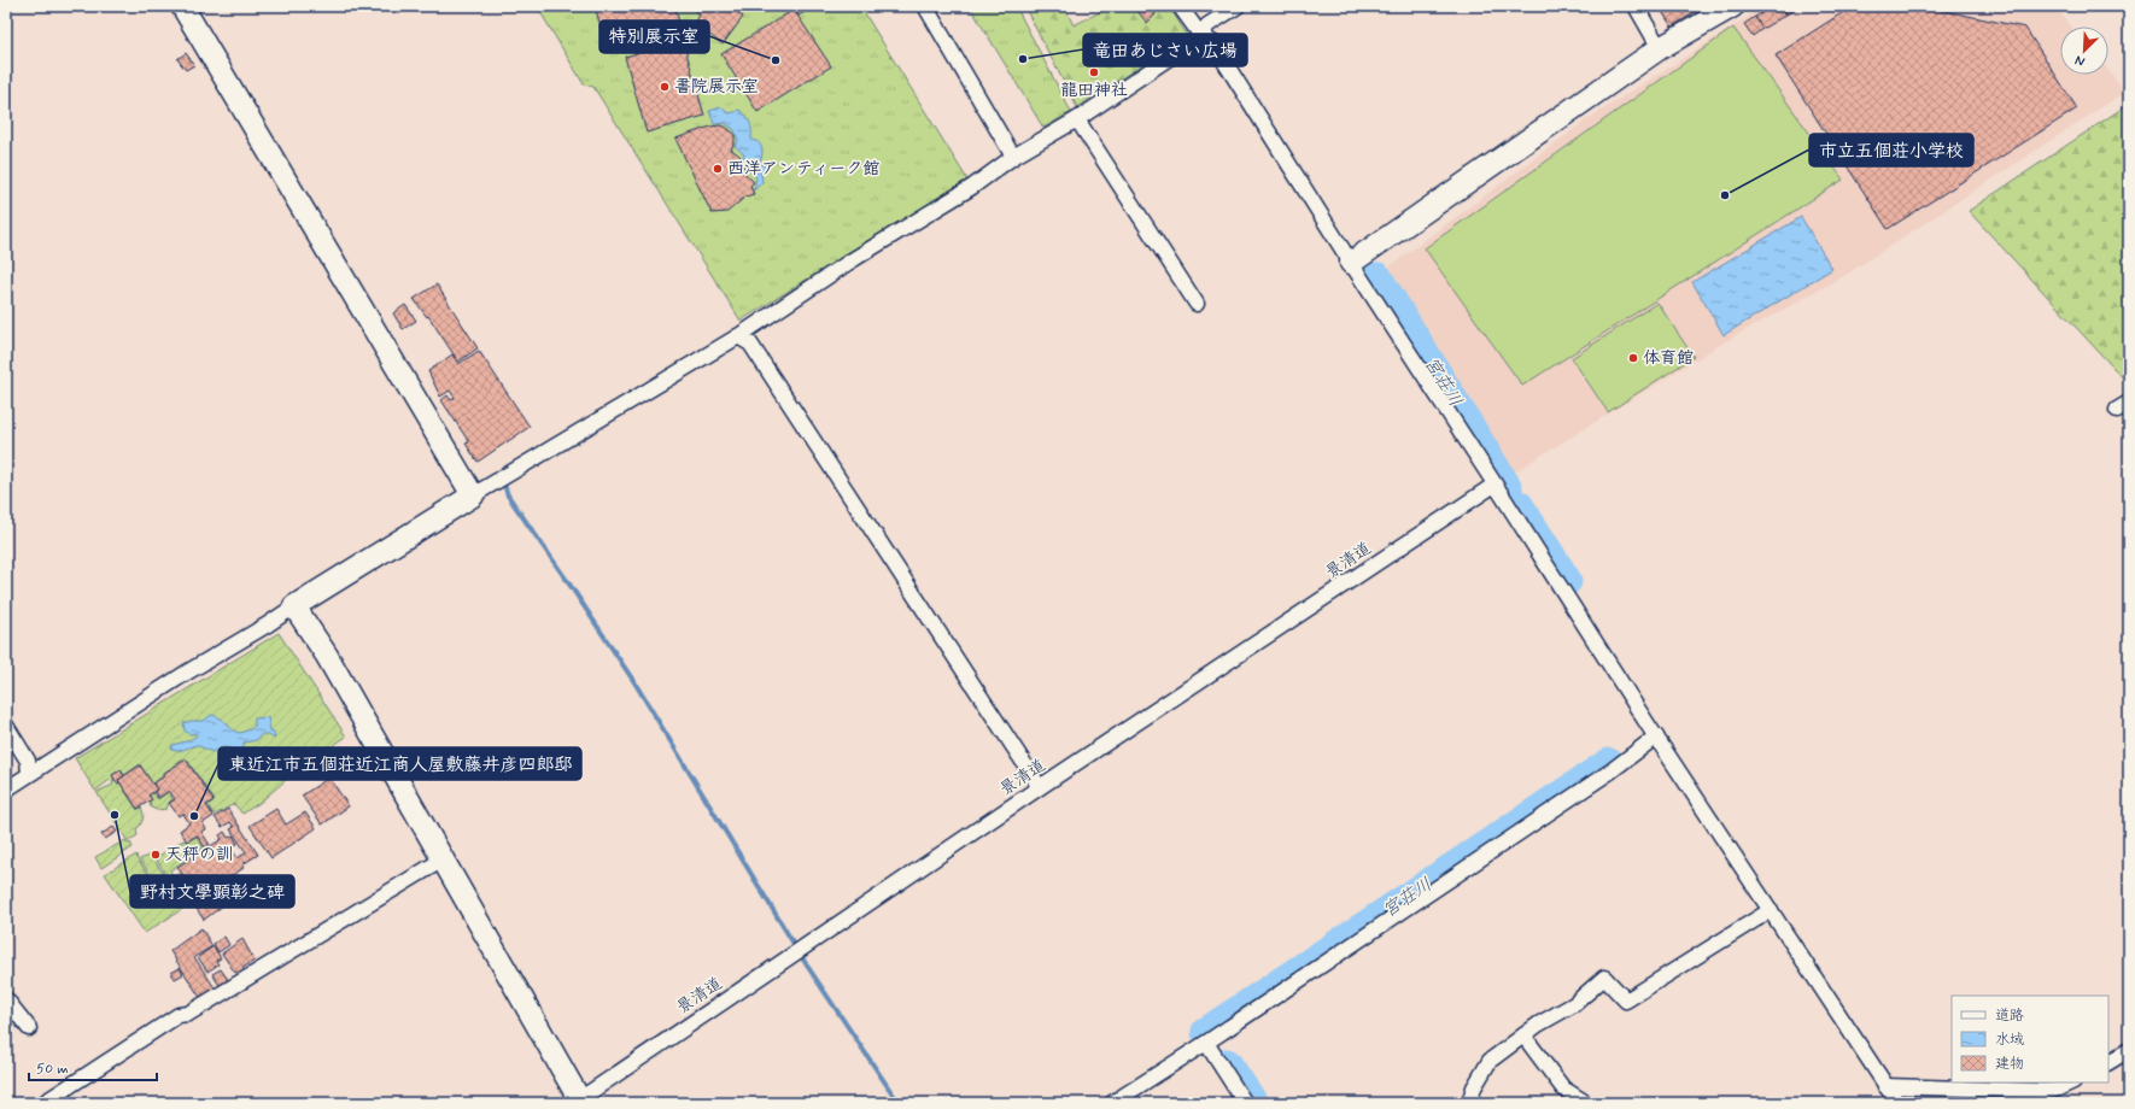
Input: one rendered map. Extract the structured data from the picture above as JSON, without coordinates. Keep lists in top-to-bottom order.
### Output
{
  "streets": {
    "street": ["景清道"]
  },
  "water": ["宮荘川"],
  "places": [
    "竜田あじさい広場",
    "特別展示室",
    "龍田神社",
    "書院展示室",
    "西洋アンティーク館",
    "市立五個荘小学校",
    "体育館",
    "野村文學顕彰之碑",
    "東近江市五個荘近江商人屋敷藤井彦四郎邸",
    "天秤の訓"
  ],
  "legend": ["道路", "水域", "建物"],
  "scale_bar": "50 m",
  "north": "bottom left"
}
